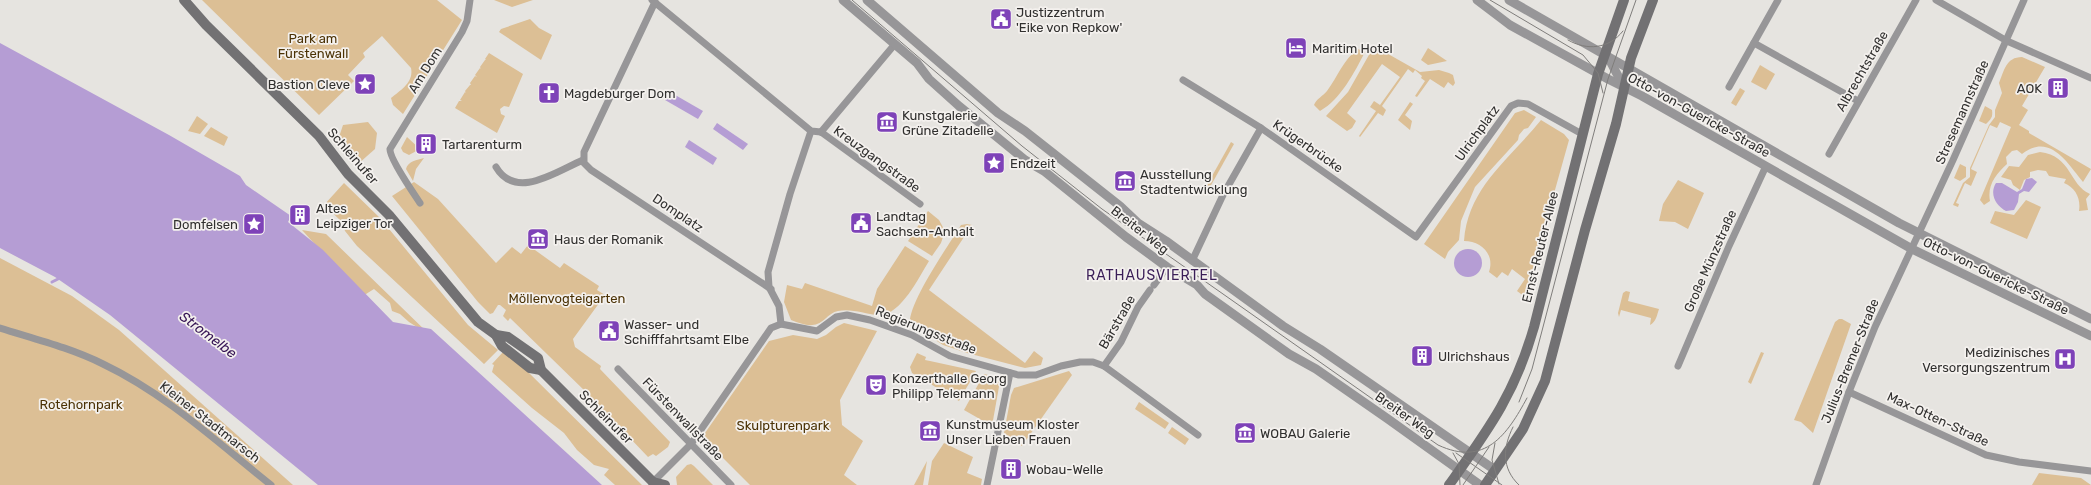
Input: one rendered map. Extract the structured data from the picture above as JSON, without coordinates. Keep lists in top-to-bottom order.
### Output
{
  "streets": {
    "main road": ["Schleinufer", "Ernst-Reuter-Allee"],
    "street": [
      "Am Dom",
      "Albrechtstraße",
      "Stresemannstraße",
      "Otto-von-Guericke-Straße",
      "Ulrichplatz",
      "Krügerbrücke",
      "Kreuzgangstraße",
      "Domplatz",
      "Breiter Weg",
      "Große Münzstraße",
      "Bärstraße",
      "Regierungsstraße",
      "Julius-Bremer-Straße",
      "Fürstenwallstraße",
      "Max-Otten-Straße",
      "Kleiner Stadtmarsch"
    ]
  },
  "crossings": [
    ["Stresemannstraße", "Otto-von-Guericke-Straße"],
    ["Otto-von-Guericke-Straße", "Ernst-Reuter-Allee"],
    ["Otto-von-Guericke-Straße", "Große Münzstraße"],
    ["Otto-von-Guericke-Straße", "Julius-Bremer-Straße"],
    ["Ulrichplatz", "Krügerbrücke"],
    ["Ulrichplatz", "Ernst-Reuter-Allee"],
    ["Breiter Weg", "Ernst-Reuter-Allee"],
    ["Breiter Weg", "Bärstraße"],
    ["Bärstraße", "Regierungsstraße"],
    ["Julius-Bremer-Straße", "Max-Otten-Straße"]
  ],
  "districts": ["RATHAUSVIERTEL"],
  "water": ["Stromelbe"],
  "parks": [
    "Park am Fürstenwall",
    "Möllenvogteigarten",
    "Rotehornpark",
    "Skulpturenpark"
  ],
  "places": {
    "public building": ["Justizzentrum 'Eike von Repkow'", "Landtag Sachsen-Anhalt", "Wasser- und Schifffahrtsamt Elbe"],
    "hotel": ["Maritim Hotel"],
    "place": ["Bastion Cleve", "Endzeit", "Domfelsen"],
    "building": [
      "AOK",
      "Tartarenturm",
      "Altes Leipziger Tor",
      "Ulrichshaus",
      "Wobau-Welle"
    ],
    "church": ["Magdeburger Dom"],
    "museum": [
      "Kunstgalerie Grüne Zitadelle",
      "Ausstellung Stadtentwicklung",
      "Haus der Romanik",
      "Kunstmuseum Kloster Unser Lieben Frauen",
      "WOBAU Galerie"
    ],
    "hospital": ["Medizinisches Versorgungszentrum"],
    "theatre": ["Konzerthalle Georg Philipp Telemann"]
  }
}
